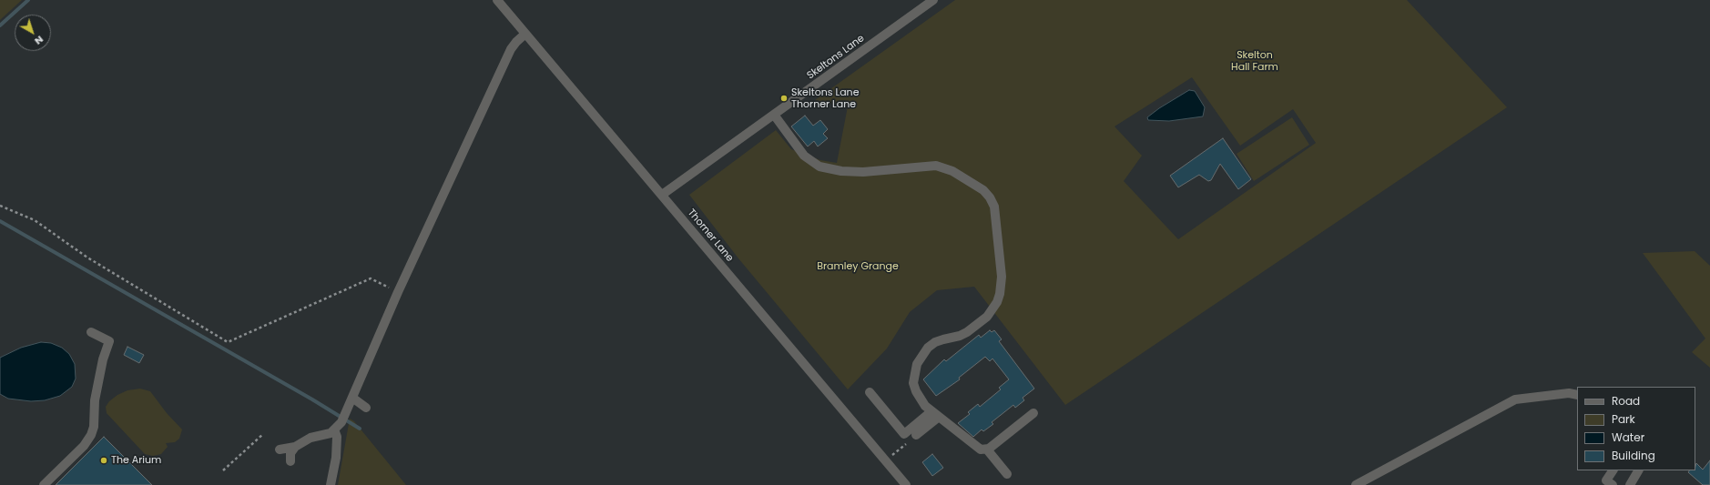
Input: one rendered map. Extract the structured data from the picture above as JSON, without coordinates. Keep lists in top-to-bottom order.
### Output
{
  "streets": {
    "street": ["Skeltons Lane", "Thorner Lane"]
  },
  "crossings": [
    ["Skeltons Lane", "Thorner Lane"]
  ],
  "parks": ["Skelton Hall Farm", "Bramley Grange"],
  "places": ["Skeltons Lane Thorner Lane", "The Arium"],
  "legend": [
    "Road",
    "Park",
    "Water",
    "Building"
  ],
  "north": "bottom right"
}
